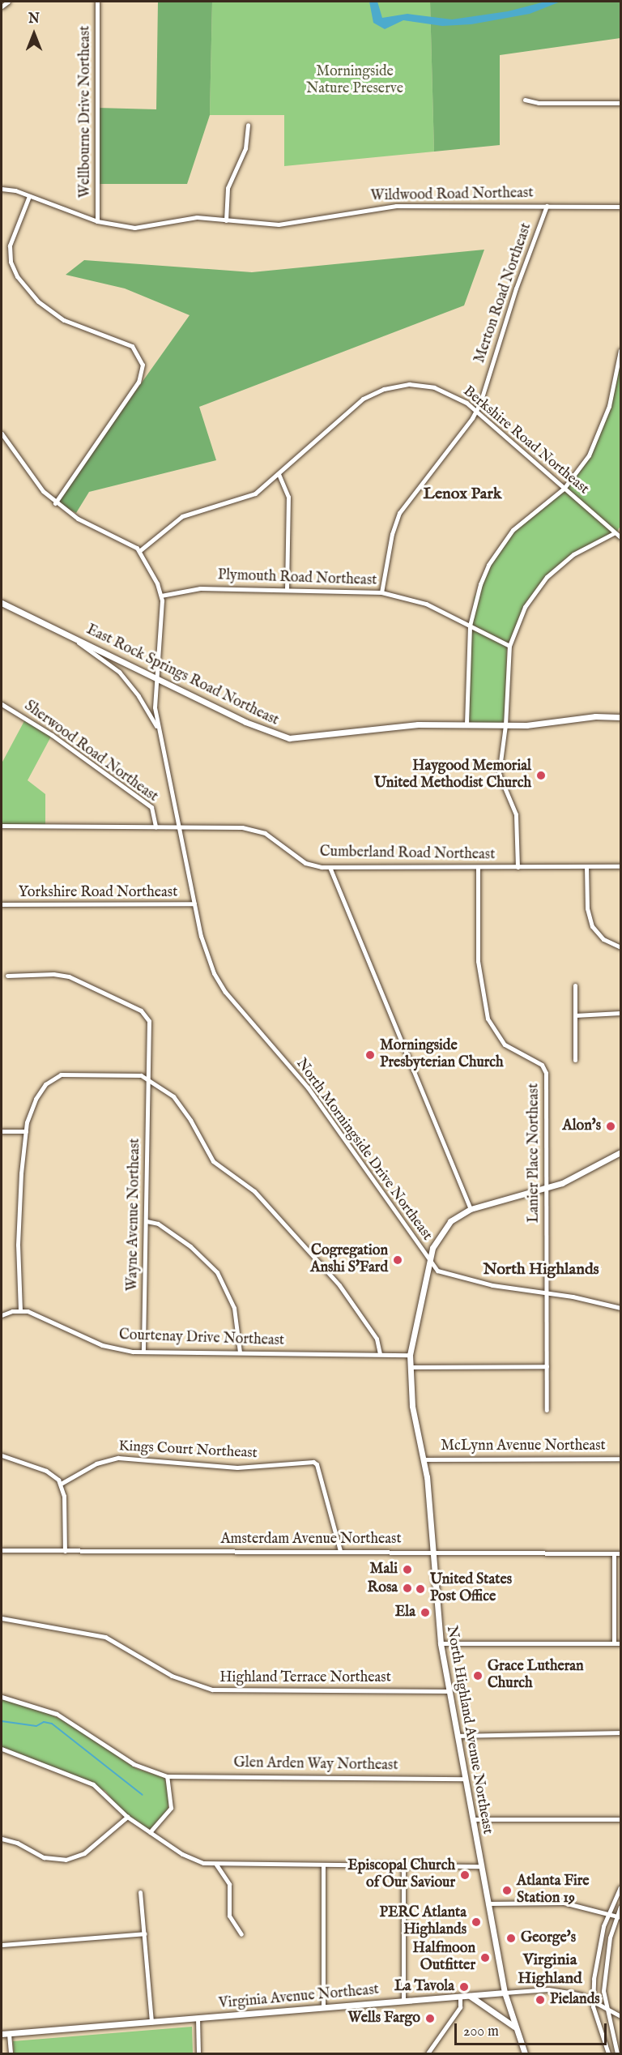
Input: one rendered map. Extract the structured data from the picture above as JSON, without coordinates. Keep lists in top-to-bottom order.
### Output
{
  "streets": {
    "street": [
      "Wellbourne Drive Northeast",
      "Wildwood Road Northeast",
      "Merton Road Northeast",
      "Berkshire Road Northeast",
      "Plymouth Road Northeast",
      "East Rock Springs Road Northeast",
      "Sherwood Road Northeast",
      "Cumberland Road Northeast",
      "Yorkshire Road Northeast",
      "North Morningside Drive Northeast",
      "Lanier Place Northeast",
      "Wayne Avenue Northeast",
      "Courtenay Drive Northeast",
      "McLynn Avenue Northeast",
      "Kings Court Northeast",
      "Amsterdam Avenue Northeast",
      "Highland Terrace Northeast",
      "North Highland Avenue Northeast",
      "Glen Arden Way Northeast",
      "Virginia Avenue Northeast"
    ]
  },
  "crossings": [
    ["Wellbourne Drive Northeast", "Wildwood Road Northeast"],
    ["Wildwood Road Northeast", "Merton Road Northeast"],
    ["Merton Road Northeast", "Berkshire Road Northeast"],
    ["Merton Road Northeast", "Plymouth Road Northeast"],
    ["Plymouth Road Northeast", "North Morningside Drive Northeast"],
    ["East Rock Springs Road Northeast", "North Morningside Drive Northeast"],
    ["Sherwood Road Northeast", "Cumberland Road Northeast"],
    ["Cumberland Road Northeast", "North Morningside Drive Northeast"],
    ["Cumberland Road Northeast", "Lanier Place Northeast"],
    ["Yorkshire Road Northeast", "North Morningside Drive Northeast"],
    ["North Morningside Drive Northeast", "Lanier Place Northeast"],
    ["North Morningside Drive Northeast", "North Highland Avenue Northeast"],
    ["Lanier Place Northeast", "North Highland Avenue Northeast"],
    ["Wayne Avenue Northeast", "Courtenay Drive Northeast"],
    ["Courtenay Drive Northeast", "North Highland Avenue Northeast"],
    ["McLynn Avenue Northeast", "North Highland Avenue Northeast"],
    ["Kings Court Northeast", "Amsterdam Avenue Northeast"],
    ["Amsterdam Avenue Northeast", "North Highland Avenue Northeast"],
    ["Highland Terrace Northeast", "North Highland Avenue Northeast"],
    ["North Highland Avenue Northeast", "Glen Arden Way Northeast"],
    ["North Highland Avenue Northeast", "Virginia Avenue Northeast"]
  ],
  "districts": ["Lenox Park", "North Highlands", "Virginia Highland"],
  "parks": ["Morningside Nature Preserve"],
  "places": [
    "Haygood Memorial United Methodist Church",
    "Morningside Presbyterian Church",
    "Alon's",
    "Cogregation Anshi S'Fard",
    "Mali",
    "Rosa",
    "United States Post Office",
    "Ela",
    "Grace Lutheran Church",
    "Episcopal Church of Our Saviour",
    "Atlanta Fire Station 19",
    "PERC Atlanta Highlands",
    "George's",
    "Halfmoon Outfitter",
    "La Tavola",
    "Pielands",
    "Wells Fargo"
  ],
  "scale_bar": "200 m",
  "north": "top"
}
